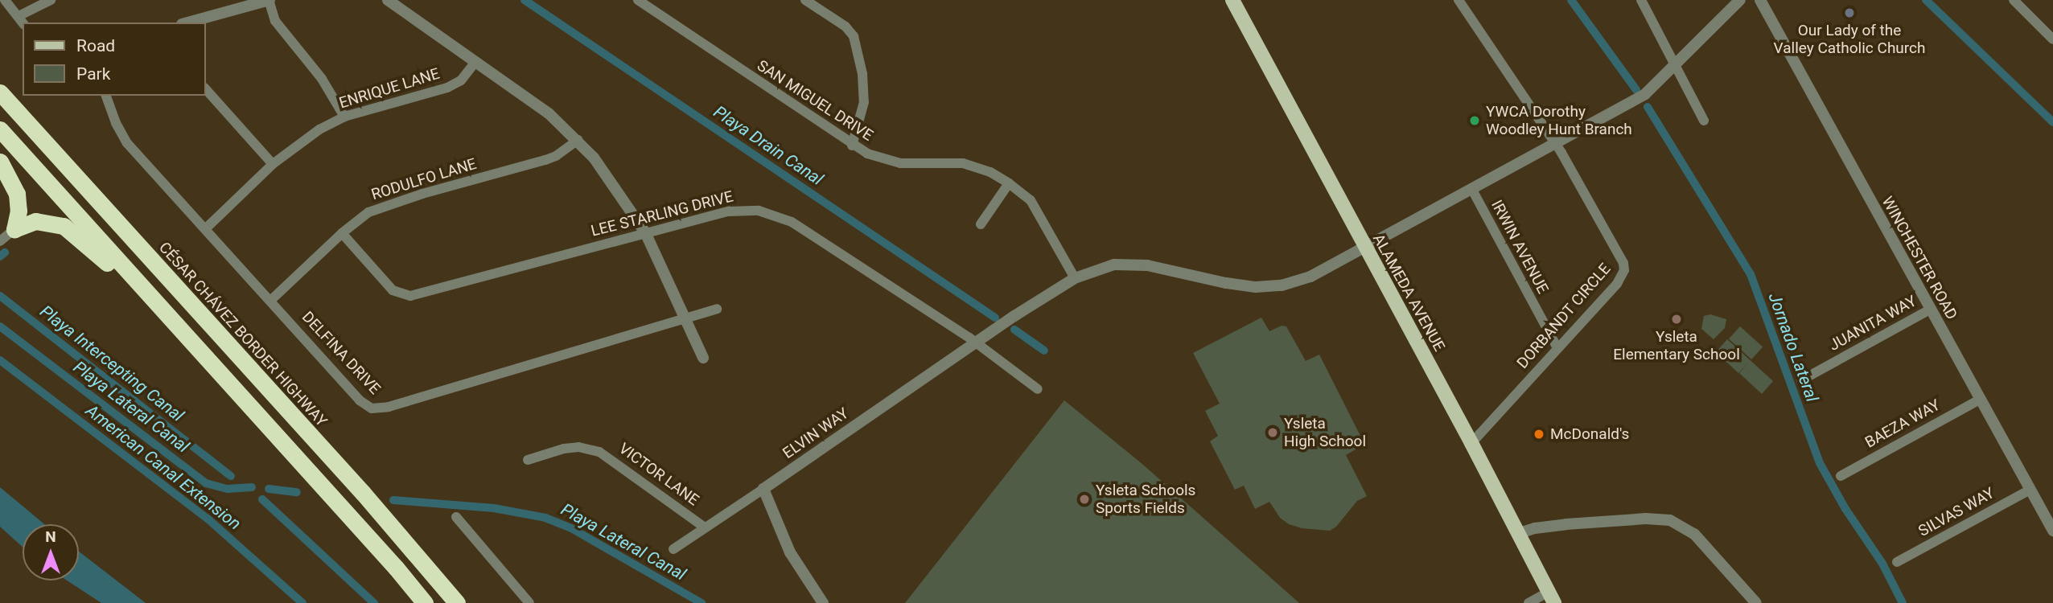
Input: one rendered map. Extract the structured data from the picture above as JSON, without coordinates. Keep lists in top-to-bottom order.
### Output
{
  "streets": {
    "highway": ["CÉSAR CHÁVEZ BORDER HIGHWAY"],
    "main road": ["ALAMEDA AVENUE"],
    "street": [
      "ENRIQUE LANE",
      "SAN MIGUEL DRIVE",
      "RODULFO LANE",
      "LEE STARLING DRIVE",
      "IRWIN AVENUE",
      "WINCHESTER ROAD",
      "DORBANDT CIRCLE",
      "JUANITA WAY",
      "DELFINA DRIVE",
      "BAEZA WAY",
      "ELVIN WAY",
      "VICTOR LANE",
      "SILVAS WAY"
    ]
  },
  "crossings": [
    ["ENRIQUE LANE", "DELFINA DRIVE"],
    ["SAN MIGUEL DRIVE", "ELVIN WAY"],
    ["RODULFO LANE", "LEE STARLING DRIVE"],
    ["RODULFO LANE", "DELFINA DRIVE"],
    ["LEE STARLING DRIVE", "ELVIN WAY"],
    ["IRWIN AVENUE", "DORBANDT CIRCLE"],
    ["IRWIN AVENUE", "ELVIN WAY"],
    ["WINCHESTER ROAD", "JUANITA WAY"],
    ["WINCHESTER ROAD", "BAEZA WAY"],
    ["WINCHESTER ROAD", "SILVAS WAY"],
    ["ALAMEDA AVENUE", "DORBANDT CIRCLE"],
    ["ALAMEDA AVENUE", "ELVIN WAY"],
    ["DORBANDT CIRCLE", "ELVIN WAY"],
    ["ELVIN WAY", "VICTOR LANE"]
  ],
  "water": [
    "Playa Drain Canal",
    "Jornado Lateral",
    "Playa Intercepting Canal",
    "Playa Lateral Canal",
    "American Canal Extension"
  ],
  "places": [
    "Our Lady of the Valley Catholic Church",
    "YWCA Dorothy Woodley Hunt Branch",
    "Ysleta Elementary School",
    "Ysleta High School",
    "McDonald's",
    "Ysleta Schools Sports Fields"
  ],
  "legend": ["Road", "Park"],
  "north": "top"
}
